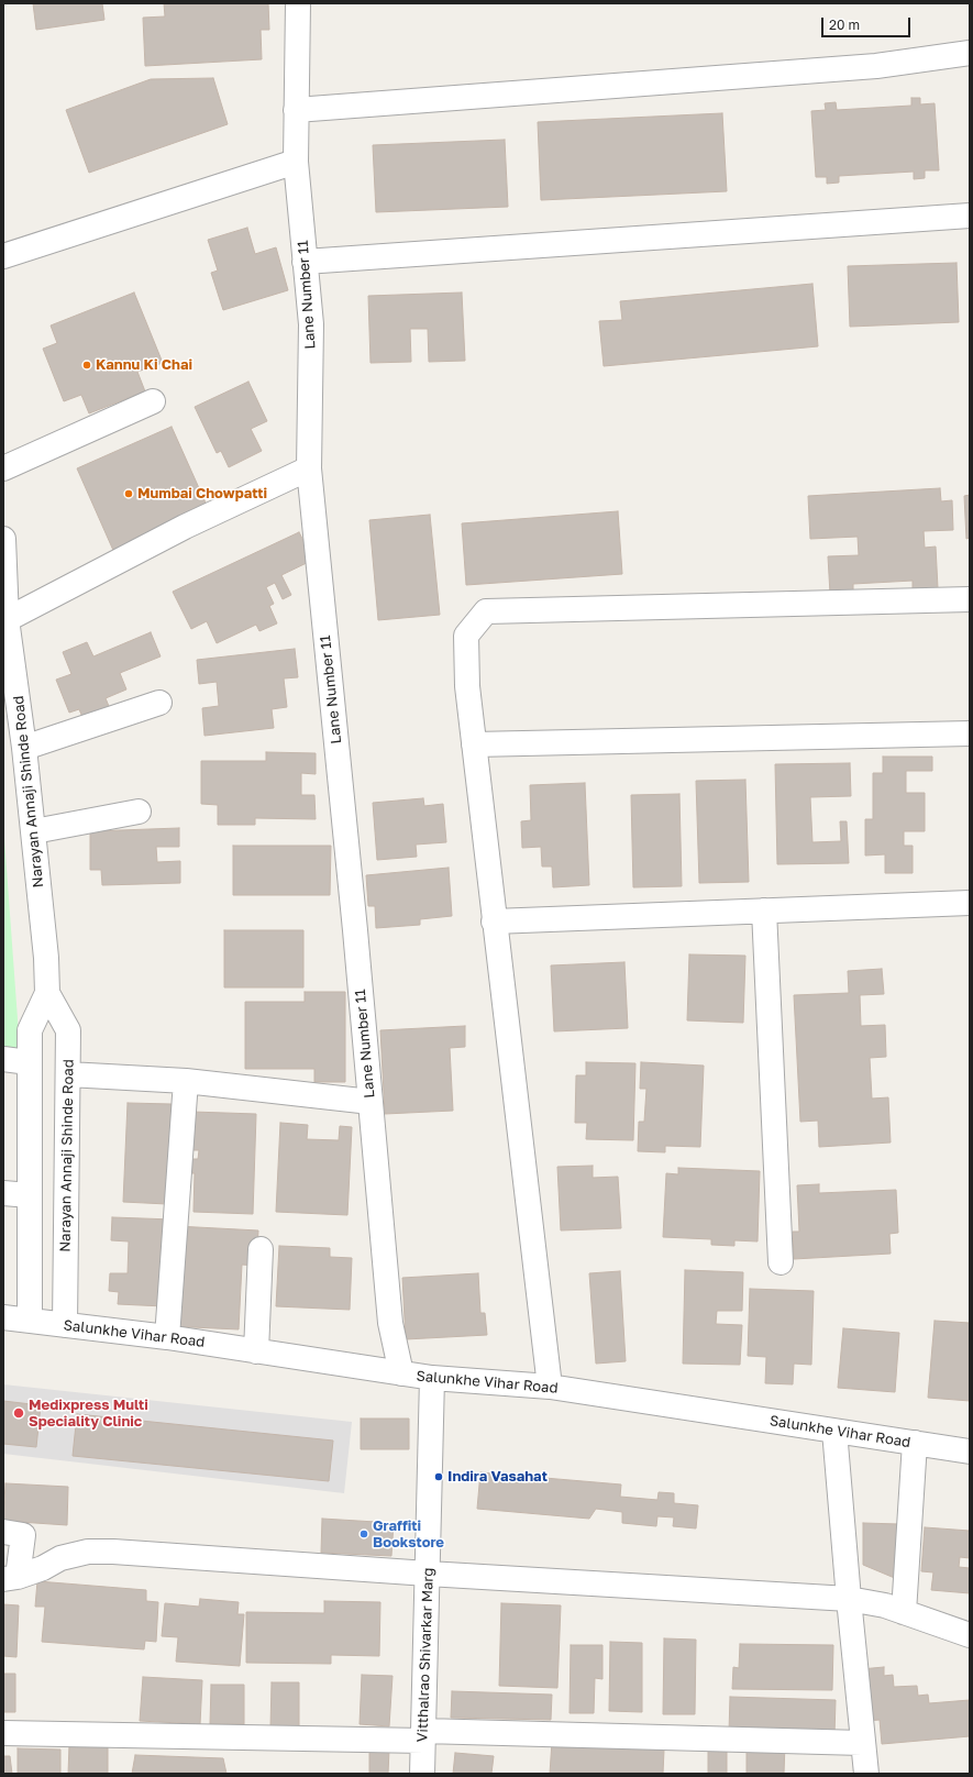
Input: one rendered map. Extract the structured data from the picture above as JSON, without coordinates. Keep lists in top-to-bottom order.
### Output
{
  "streets": {
    "street": [
      "Lane Number 11",
      "Narayan Annaji Shinde Road",
      "Salunkhe Vihar Road",
      "Vitthalrao Shivarkar Marg"
    ]
  },
  "crossings": [
    ["Lane Number 11", "Salunkhe Vihar Road"],
    ["Narayan Annaji Shinde Road", "Salunkhe Vihar Road"],
    ["Salunkhe Vihar Road", "Vitthalrao Shivarkar Marg"]
  ],
  "places": [
    "Kannu Ki Chai",
    "Mumbai Chowpatti",
    "Medixpress Multi Speciality Clinic",
    "Indira Vasahat",
    "Graffiti Bookstore"
  ],
  "scale_bar": "20 m"
}
